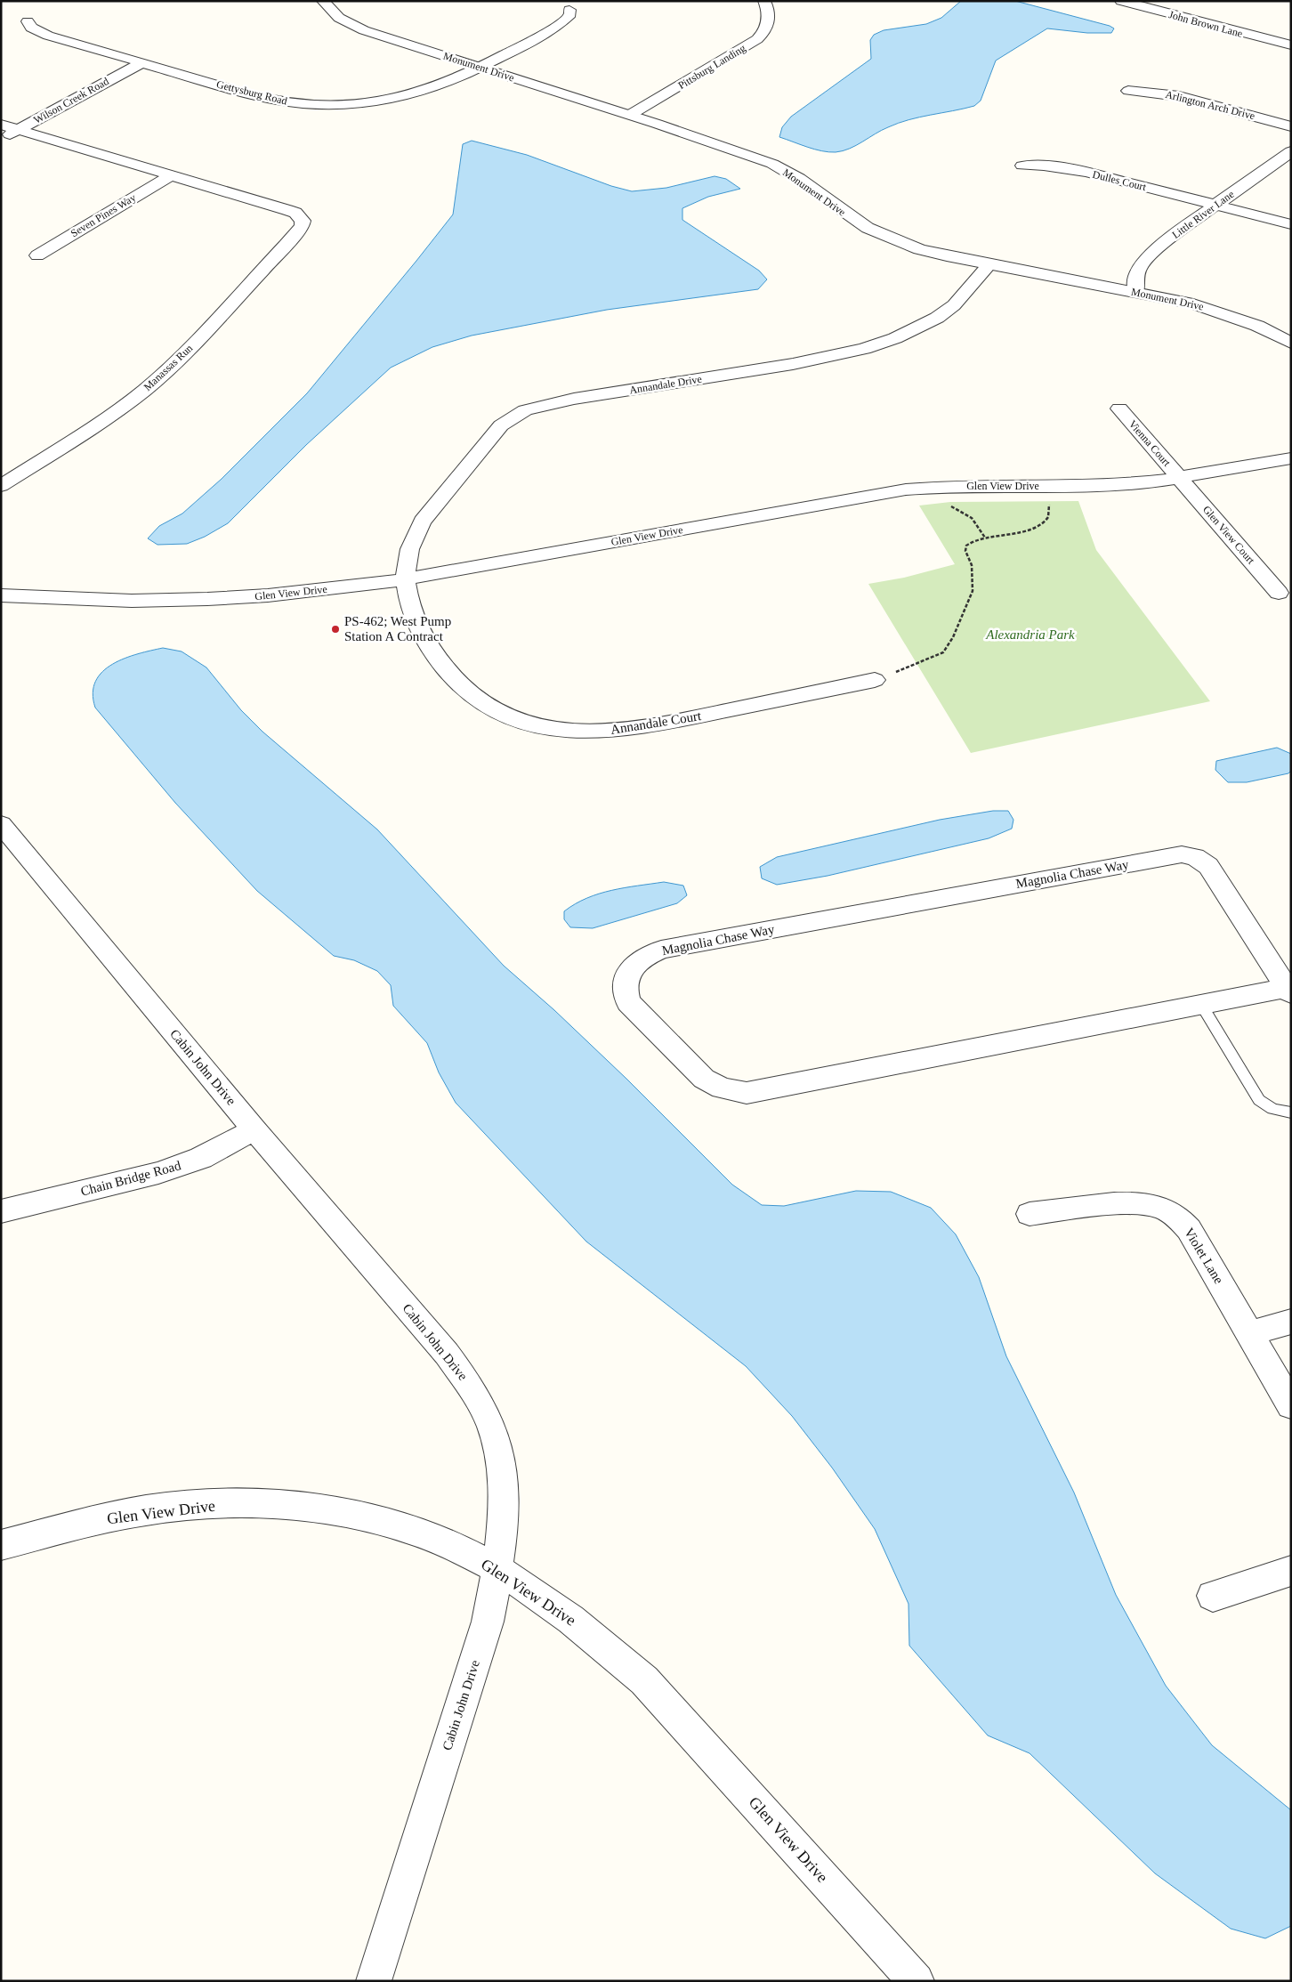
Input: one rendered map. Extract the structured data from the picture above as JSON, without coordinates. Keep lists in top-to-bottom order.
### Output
{
  "streets": {
    "street": [
      "John Brown Lane",
      "Monument Drive",
      "Pittsburg Landing",
      "Gettysburg Road",
      "Wilson Creek Road",
      "Arlington Arch Drive",
      "Dulles Court",
      "Little River Lane",
      "Seven Pines Way",
      "Manassas Run",
      "Annandale Drive",
      "Vienna Court",
      "Glen View Drive",
      "Glen View Court",
      "Annandale Court",
      "Magnolia Chase Way",
      "Cabin John Drive",
      "Chain Bridge Road",
      "Violet Lane"
    ]
  },
  "crossings": [
    ["Monument Drive", "Pittsburg Landing"],
    ["Monument Drive", "Gettysburg Road"],
    ["Monument Drive", "Little River Lane"],
    ["Monument Drive", "Annandale Drive"],
    ["Gettysburg Road", "Wilson Creek Road"],
    ["Wilson Creek Road", "Manassas Run"],
    ["Dulles Court", "Little River Lane"],
    ["Seven Pines Way", "Manassas Run"],
    ["Annandale Drive", "Glen View Drive"],
    ["Annandale Drive", "Annandale Court"],
    ["Vienna Court", "Glen View Drive"],
    ["Vienna Court", "Glen View Court"],
    ["Glen View Drive", "Glen View Court"],
    ["Glen View Drive", "Annandale Court"],
    ["Glen View Drive", "Cabin John Drive"],
    ["Cabin John Drive", "Chain Bridge Road"]
  ],
  "parks": ["Alexandria Park"],
  "places": ["PS-462; West Pump Station A Contract"]
}
